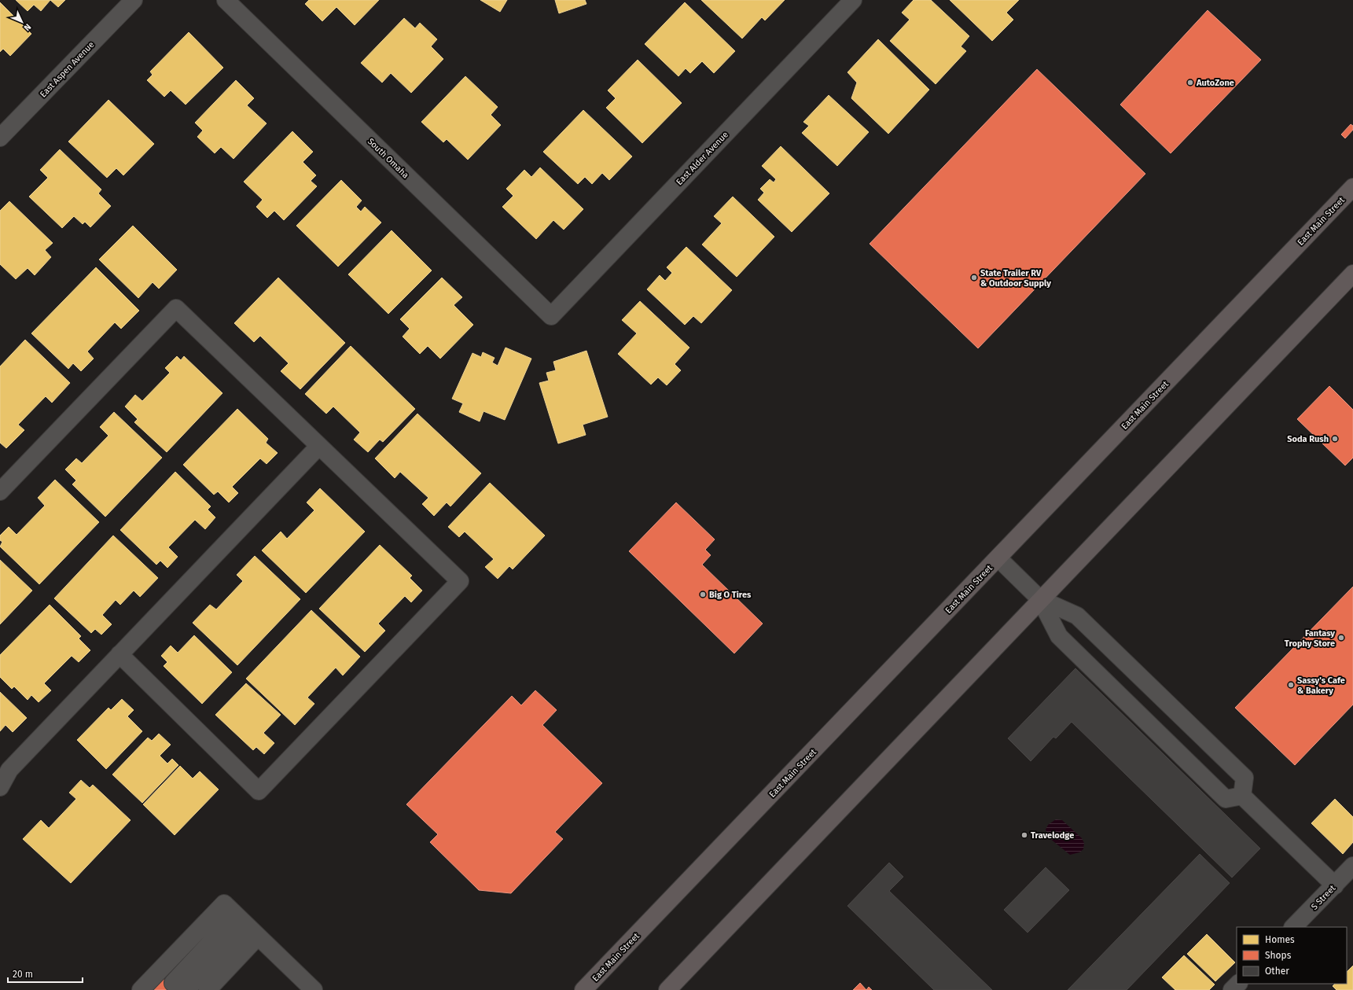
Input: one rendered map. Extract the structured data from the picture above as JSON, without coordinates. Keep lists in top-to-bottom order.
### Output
{
  "streets": {
    "main road": ["East Main Street"],
    "street": [
      "East Aspen Avenue",
      "South Omaha",
      "East Alder Avenue",
      "S Street"
    ]
  },
  "crossings": [
    ["South Omaha", "East Alder Avenue"]
  ],
  "places": [
    "AutoZone",
    "State Trailer RV & Outdoor Supply",
    "Soda Rush",
    "Big O Tires",
    "Fantasy Trophy Store",
    "Sassy's Cafe & Bakery",
    "Travelodge"
  ],
  "legend": ["Homes", "Shops", "Other"],
  "scale_bar": "20 m",
  "north": "bottom right"
}
